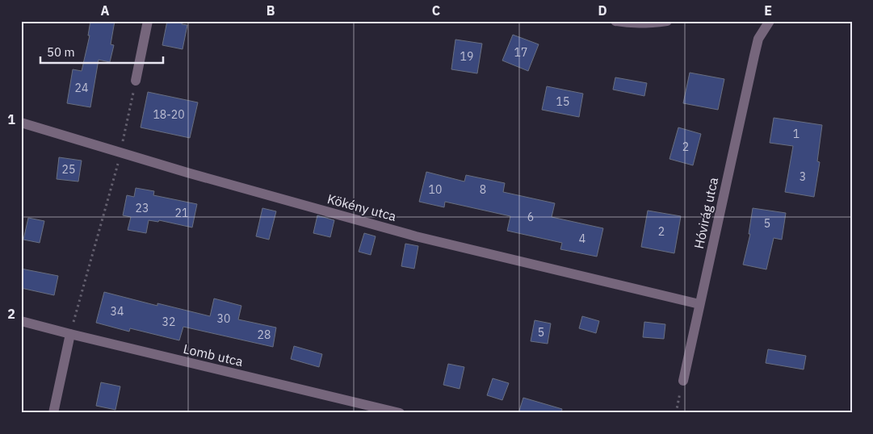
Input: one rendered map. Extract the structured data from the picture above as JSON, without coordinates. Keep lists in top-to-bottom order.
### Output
{
  "streets": {
    "street": ["Kökény utca", "Hóvirág utca", "Lomb utca"]
  },
  "crossings": [
    ["Kökény utca", "Hóvirág utca"]
  ],
  "house_numbers": [
    "17",
    "19",
    "24",
    "15",
    "18-20",
    "1",
    "2",
    "25",
    "3",
    "10",
    "8",
    "23",
    "21",
    "6",
    "5",
    "2",
    "4",
    "34",
    "30",
    "32",
    "5",
    "28"
  ],
  "scale_bar": "50 m",
  "grid": {
    "columns": [
      "A",
      "B",
      "C",
      "D",
      "E"
    ],
    "rows": ["1", "2"]
  }
}
